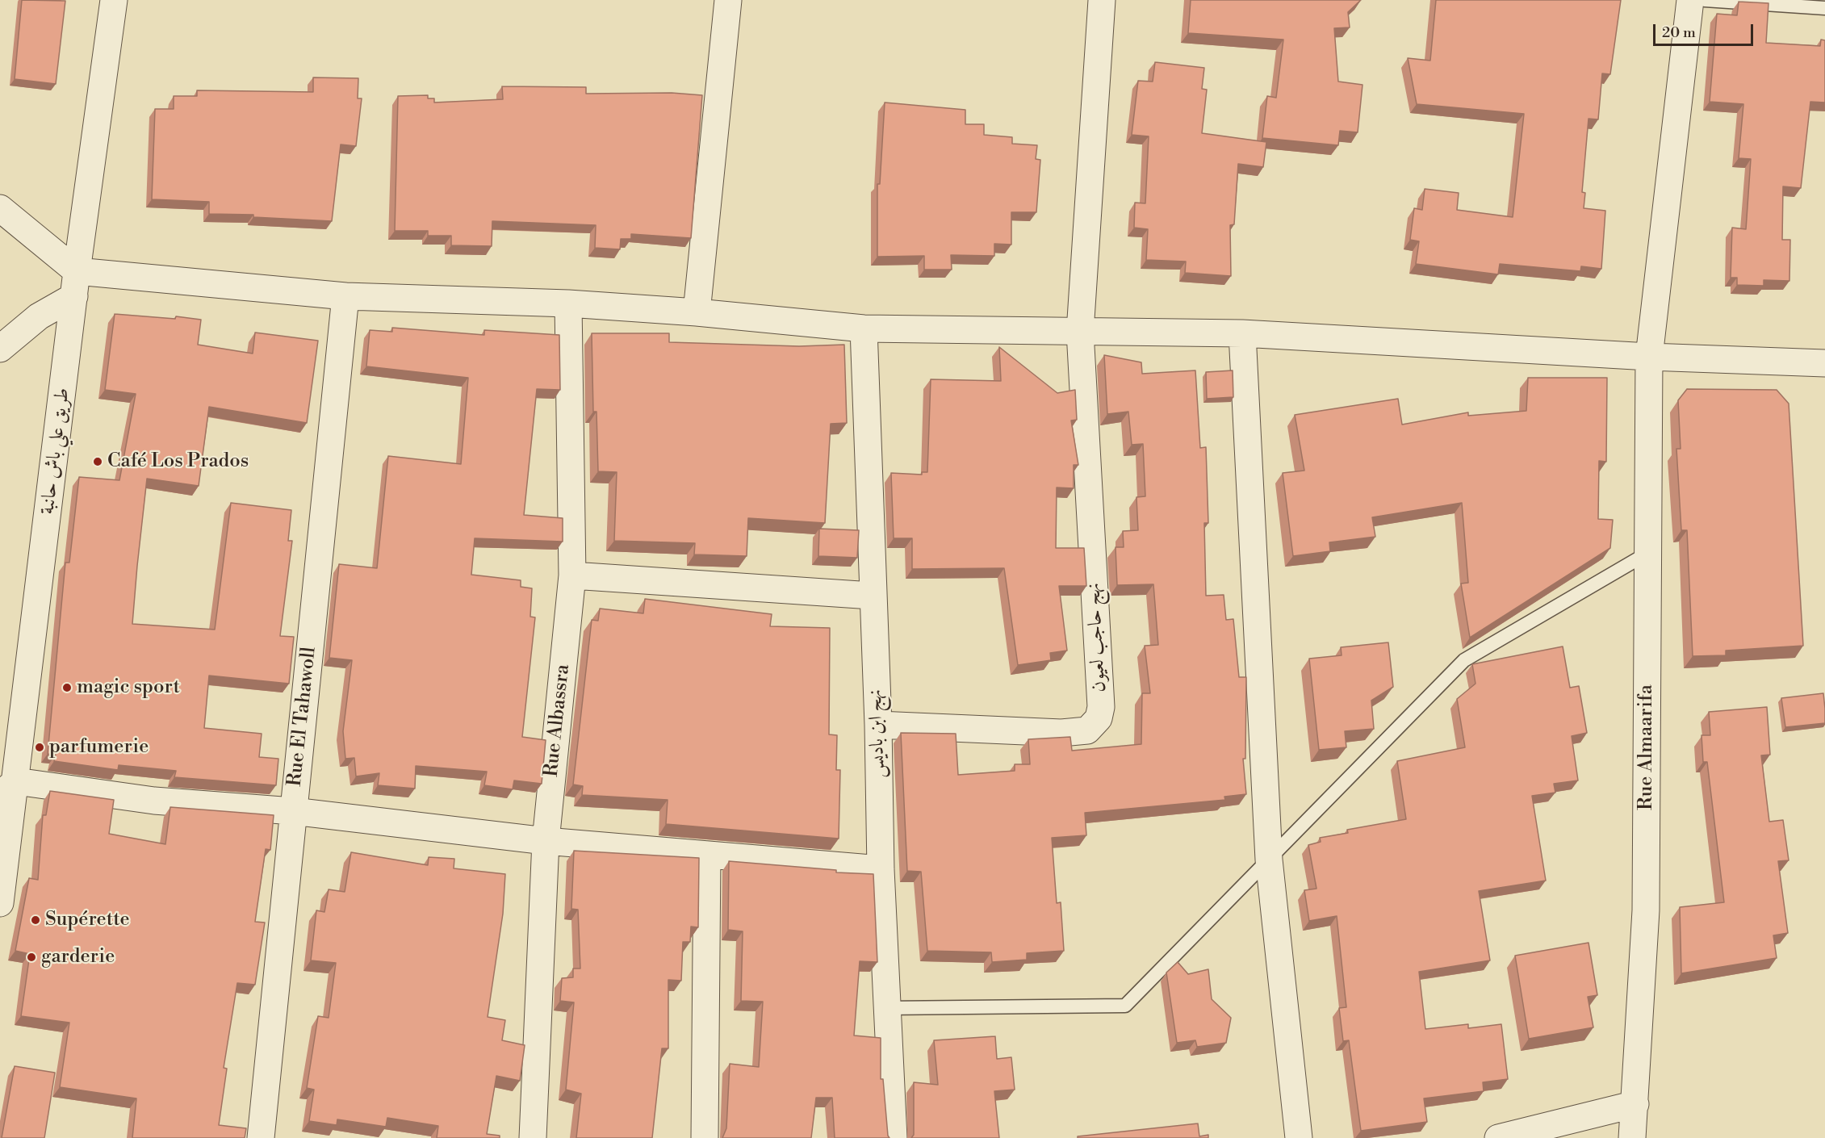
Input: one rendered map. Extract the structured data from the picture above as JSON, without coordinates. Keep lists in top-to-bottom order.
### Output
{
  "streets": {
    "street": [
      "طريق علي باش حانبة",
      "نهج حاجب لعيون",
      "Rue El Tahawoll",
      "Rue Albassra",
      "نهج ابن باديس",
      "Rue Almaarifa"
    ]
  },
  "crossings": [
    ["نهج حاجب لعيون", "نهج ابن باديس"]
  ],
  "places": [
    "Café Los Prados",
    "magic sport",
    "parfumerie",
    "Supérette",
    "garderie"
  ],
  "scale_bar": "20 m"
}
